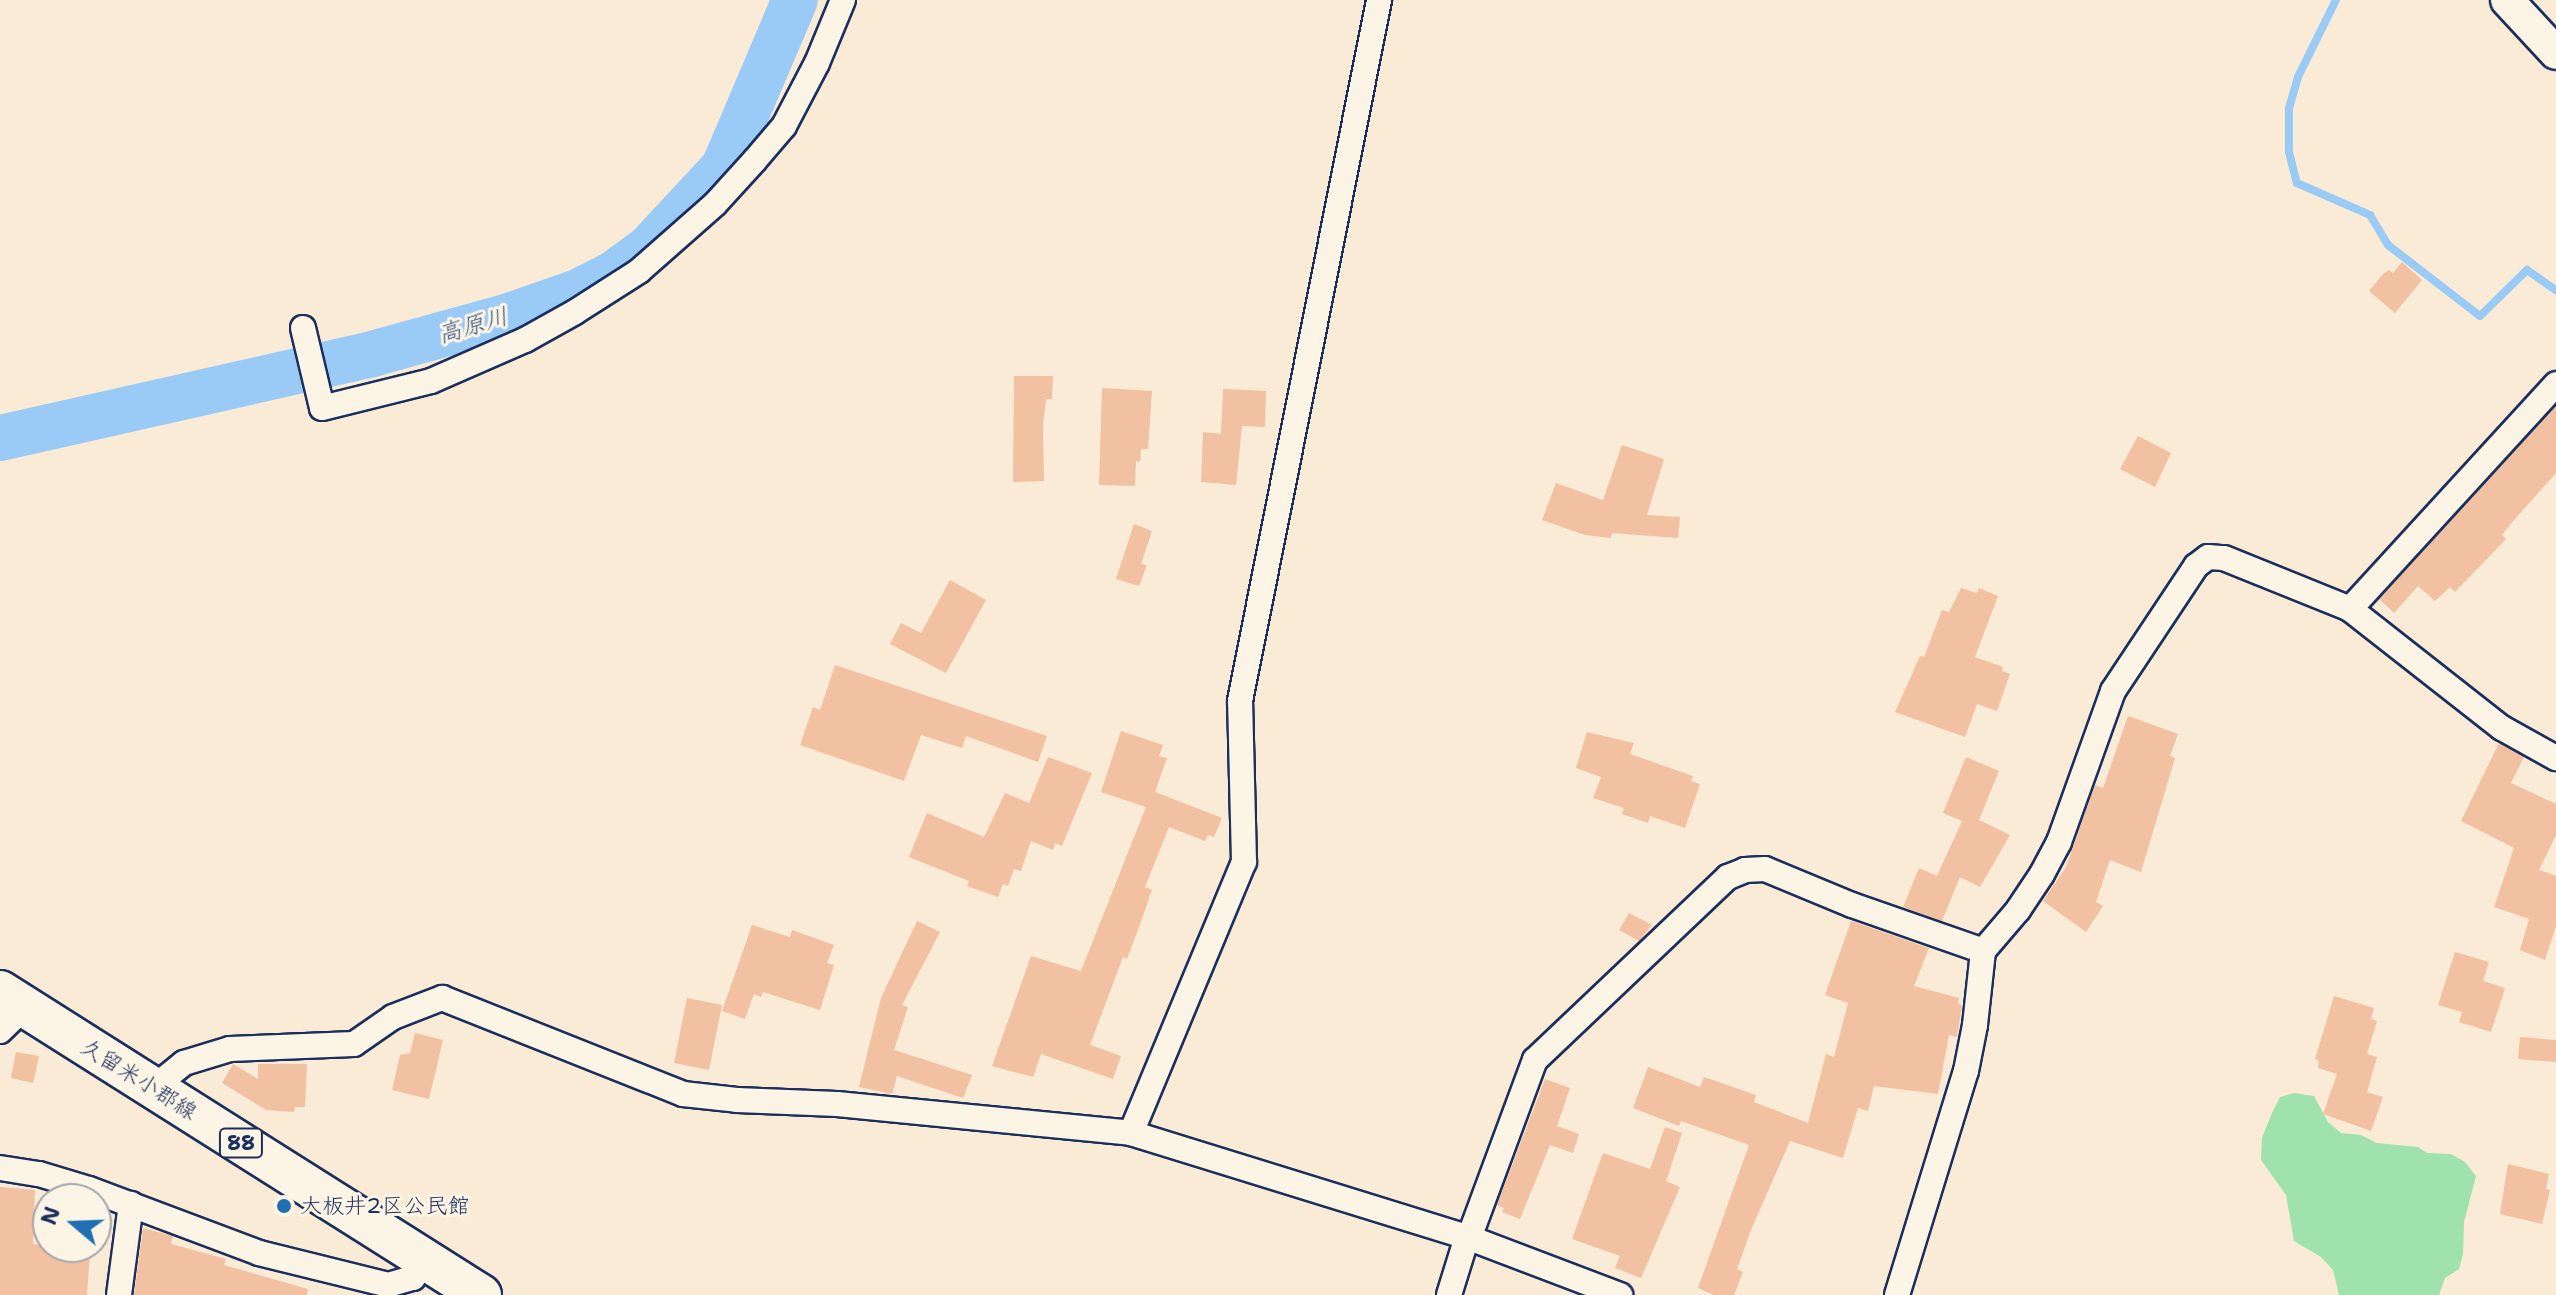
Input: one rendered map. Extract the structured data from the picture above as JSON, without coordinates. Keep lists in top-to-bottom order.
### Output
{
  "streets": {
    "main road": ["久留米小郡線", "88"]
  },
  "water": ["高原川"],
  "places": ["大板井2区公民館"],
  "north": "left"
}
